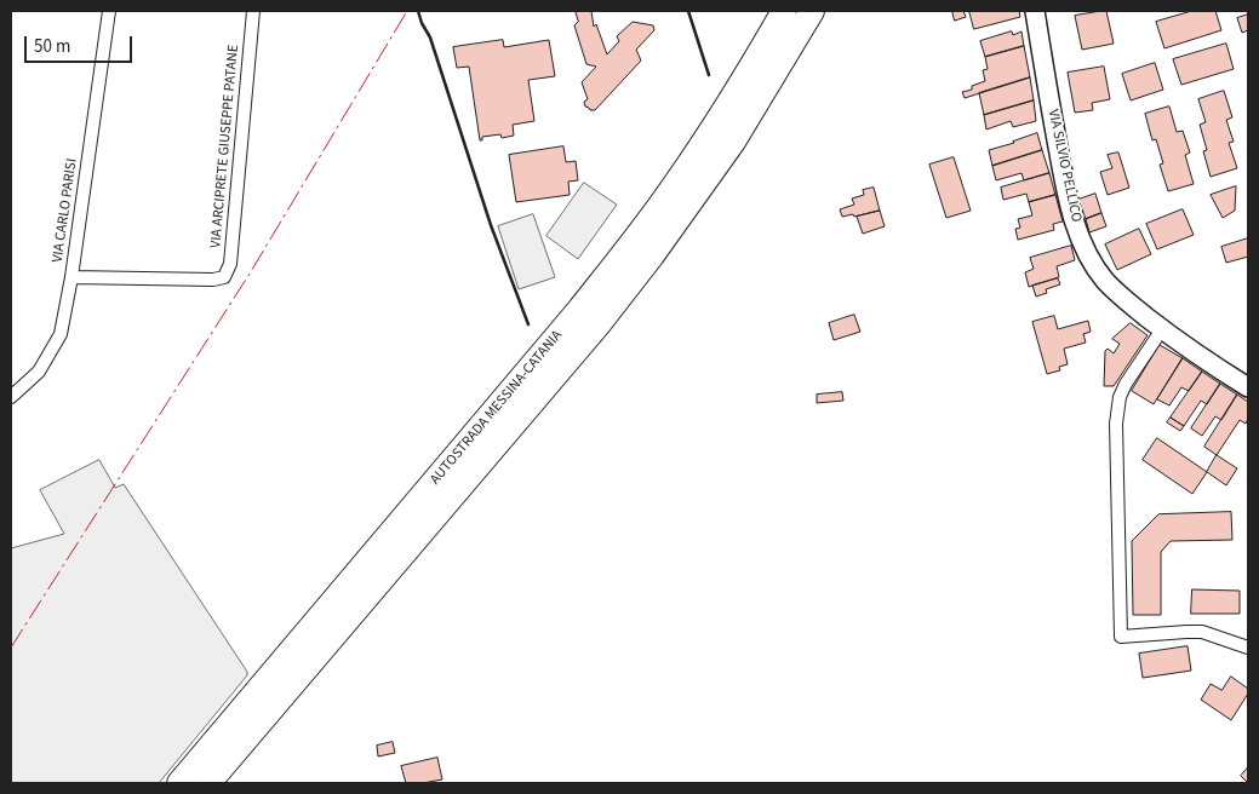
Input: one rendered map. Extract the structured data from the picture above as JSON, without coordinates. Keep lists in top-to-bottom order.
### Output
{
  "streets": {
    "highway": ["AUTOSTRADA MESSINA-CATANIA"],
    "street": ["VIA ARCIPRETE GIUSEPPE PATANE", "VIA SILVIO PELLICO", "VIA CARLO PARISI"]
  },
  "crossings": [
    ["VIA ARCIPRETE GIUSEPPE PATANE", "VIA CARLO PARISI"]
  ],
  "scale_bar": "50 m"
}
